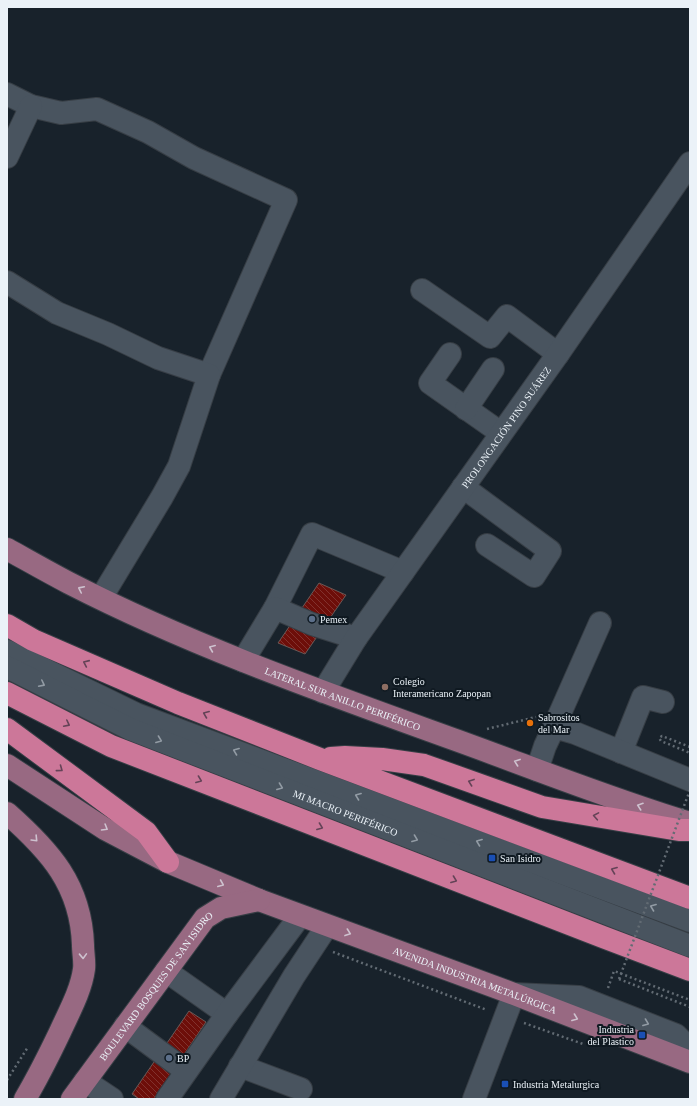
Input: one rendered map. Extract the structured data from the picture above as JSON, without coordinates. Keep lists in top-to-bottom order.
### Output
{
  "streets": {
    "main road": ["LATERAL SUR ANILLO PERIFÉRICO", "AVENIDA INDUSTRIA METALÚRGICA", "BOULEVARD BOSQUES DE SAN ISIDRO"],
    "street": ["PROLONGACIÓN PINO SUÁREZ", "MI MACRO PERIFÉRICO"]
  },
  "crossings": [
    ["PROLONGACIÓN PINO SUÁREZ", "LATERAL SUR ANILLO PERIFÉRICO"],
    ["AVENIDA INDUSTRIA METALÚRGICA", "BOULEVARD BOSQUES DE SAN ISIDRO"]
  ],
  "one_way": ["LATERAL SUR ANILLO PERIFÉRICO", "AVENIDA INDUSTRIA METALÚRGICA"],
  "places": {
    "other": [
      "Pemex",
      "Colegio Interamericano Zapopan",
      "Sabrositos del Mar",
      "BP"
    ],
    "transit": ["San Isidro", "Industria del Plastico", "Industria Metalurgica"]
  }
}
